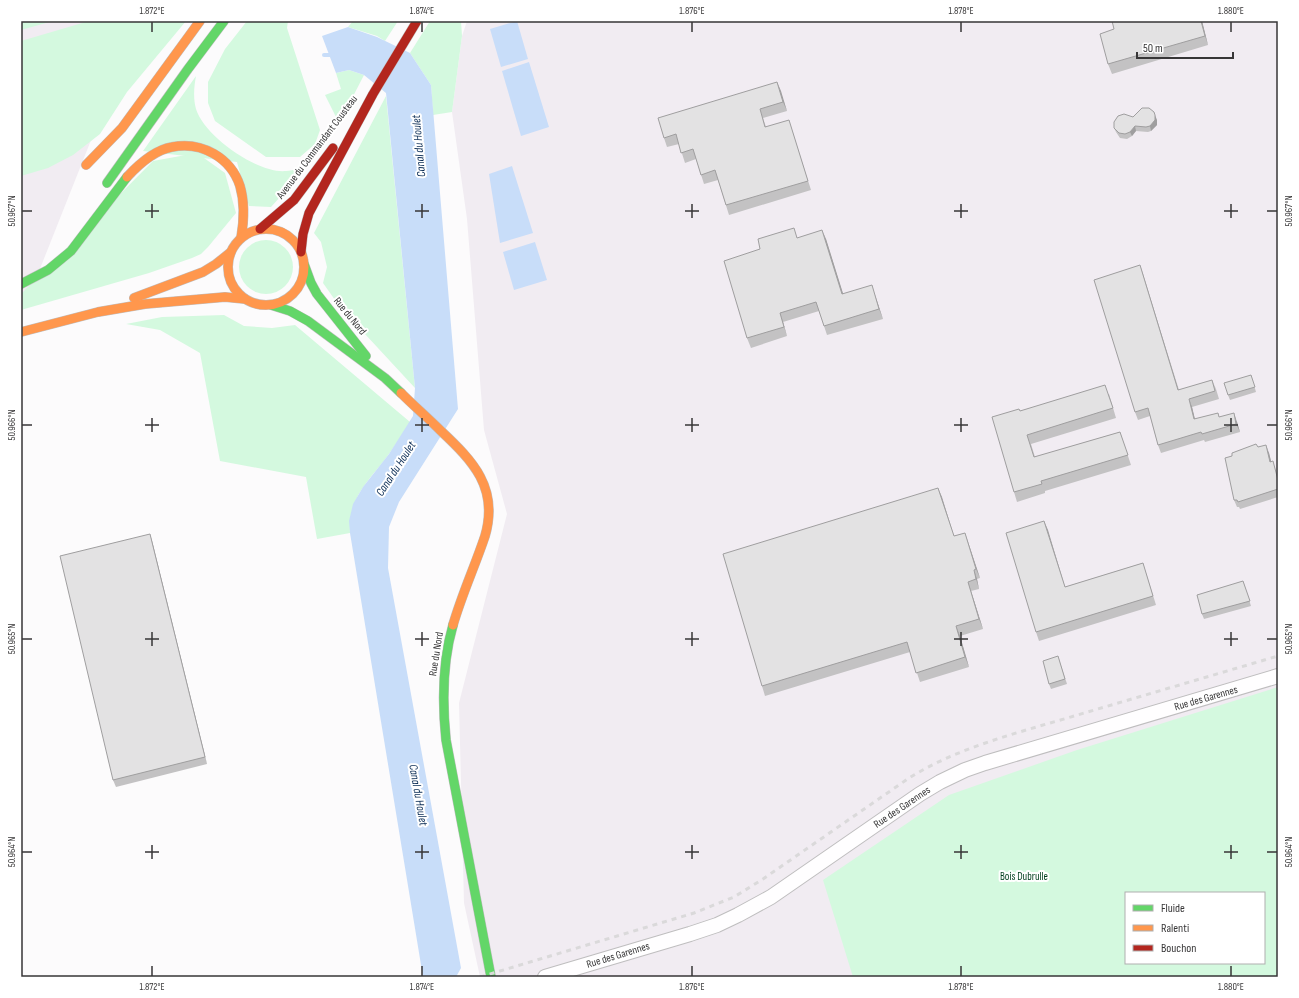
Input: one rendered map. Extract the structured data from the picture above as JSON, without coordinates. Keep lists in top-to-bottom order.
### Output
{
  "streets": {
    "main road": ["Avenue du Commandant Cousteau", "Rue du Nord"],
    "street": ["Rue des Garennes"]
  },
  "crossings": [
    ["Avenue du Commandant Cousteau", "Rue du Nord"]
  ],
  "water": ["Canal du Houlet"],
  "parks": ["Bois Dubrulle"],
  "legend": ["Fluide", "Ralenti", "Bouchon"],
  "scale_bar": "50 m",
  "coordinates": [
    "1.872°E",
    "1.874°E",
    "1.876°E",
    "1.878°E",
    "1.880°E",
    "50.967°N",
    "50.966°N",
    "50.965°N",
    "50.964°N"
  ]
}
